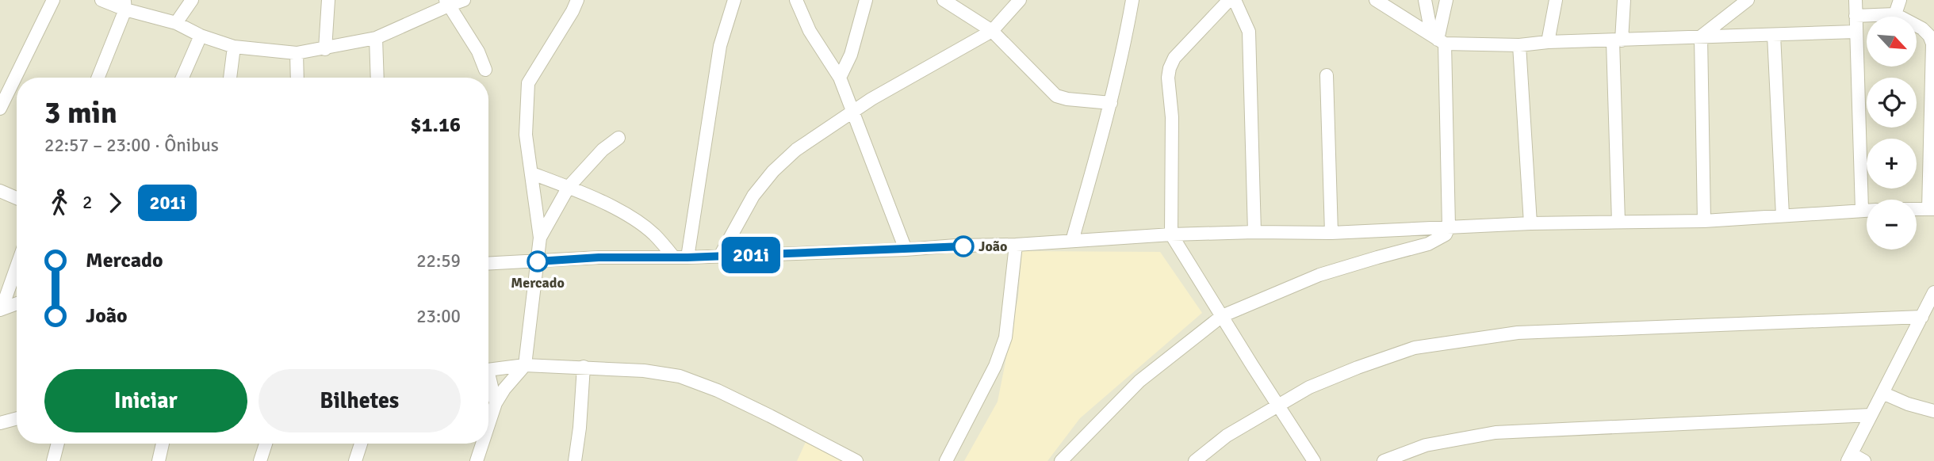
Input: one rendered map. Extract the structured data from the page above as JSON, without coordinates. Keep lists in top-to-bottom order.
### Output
{
  "places": ["João", "Mercado"],
  "lines": ["bus line 201i"],
  "north": "bottom right",
  "page": {
    "on_map": "201i",
    "map_buttons": ["+", "−"],
    "heading": ["3 min", "22:57 – 23:00 · Ônibus", "$1.16"],
    "legs": ["2", "201i"],
    "list": [
      {
        "name": "Mercado",
        "value": "22:59"
      },
      {
        "name": "João",
        "value": "23:00"
      }
    ],
    "buttons": ["Iniciar", "Bilhetes"]
  }
}
